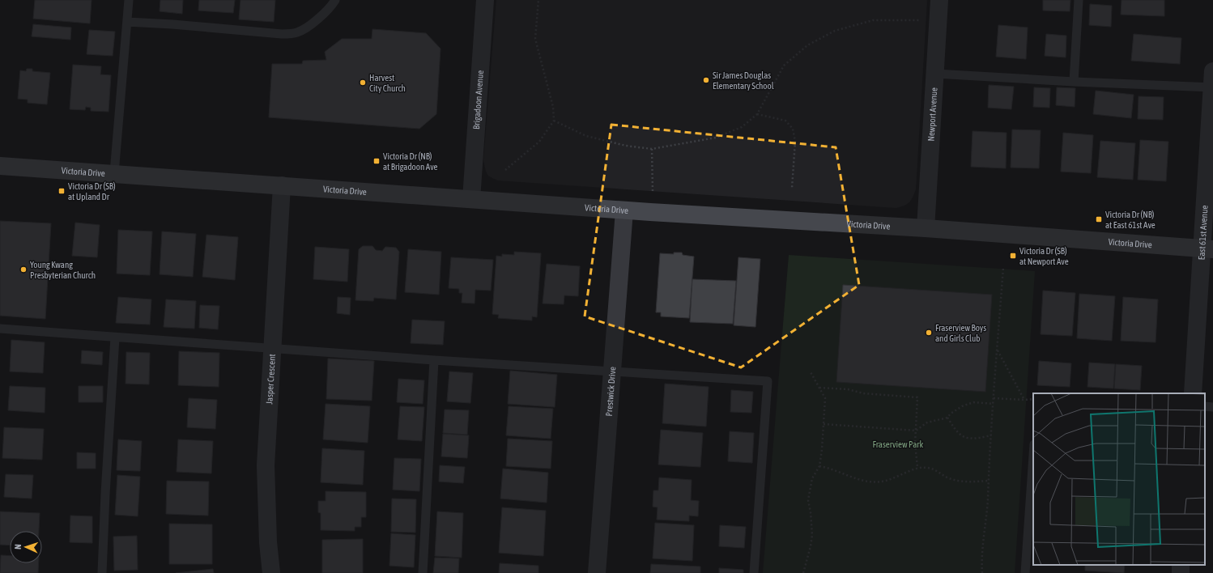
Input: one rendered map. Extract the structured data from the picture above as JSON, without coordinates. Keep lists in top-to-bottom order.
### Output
{
  "streets": {
    "street": [
      "Brigadoon Avenue",
      "Newport Avenue",
      "Victoria Drive",
      "East 61st Avenue",
      "Jasper Crescent",
      "Prestwick Drive"
    ]
  },
  "crossings": [
    ["Brigadoon Avenue", "Victoria Drive"],
    ["Newport Avenue", "Victoria Drive"],
    ["Victoria Drive", "East 61st Avenue"],
    ["Victoria Drive", "Jasper Crescent"],
    ["Victoria Drive", "Prestwick Drive"]
  ],
  "parks": ["Fraserview Park"],
  "places": {
    "other": [
      "Sir James Douglas Elementary School",
      "Harvest City Church",
      "Young Kwang Presbyterian Church",
      "Fraserview Boys and Girls Club"
    ],
    "transit": [
      "Victoria Dr (NB) at Brigadoon Ave",
      "Victoria Dr (SB) at Upland Dr",
      "Victoria Dr (NB) at East 61st Ave",
      "Victoria Dr (SB) at Newport Ave"
    ]
  },
  "north": "left"
}
